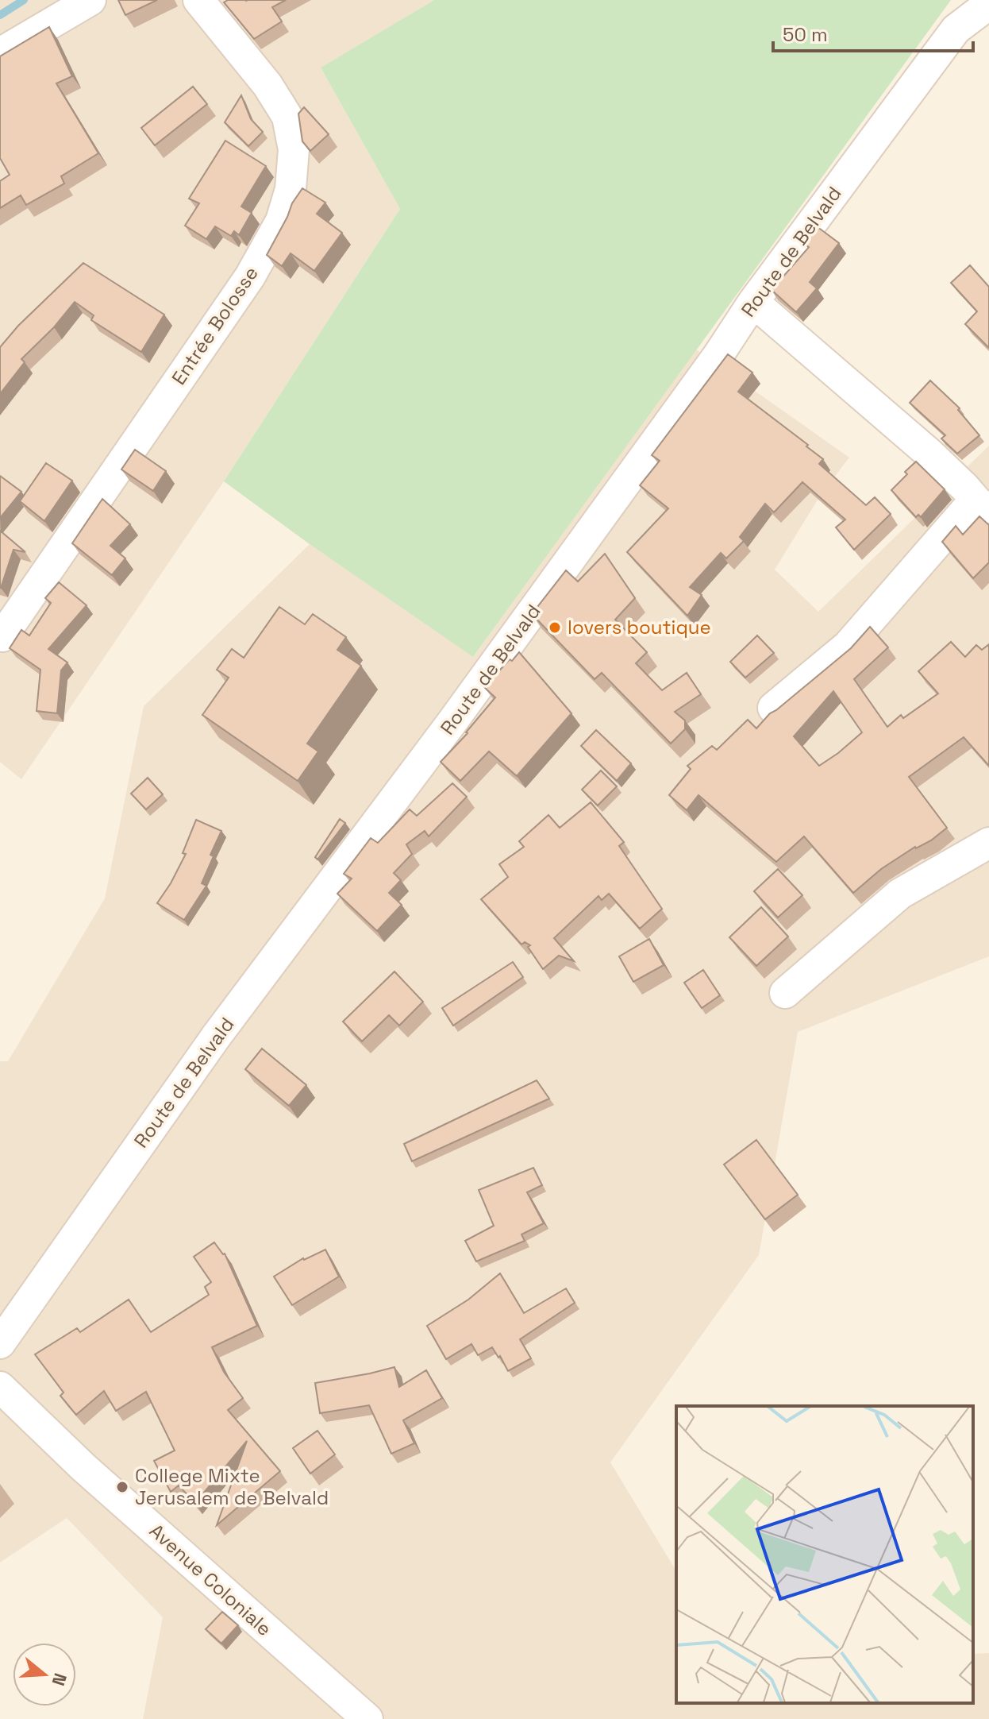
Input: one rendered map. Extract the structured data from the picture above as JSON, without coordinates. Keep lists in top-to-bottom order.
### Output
{
  "streets": {
    "street": ["Route de Belvald", "Entrée Bolosse", "Avenue Coloniale"]
  },
  "places": ["lovers boutique", "College Mixte Jerusalem de Belvald"],
  "scale_bar": "50 m",
  "north": "right"
}
